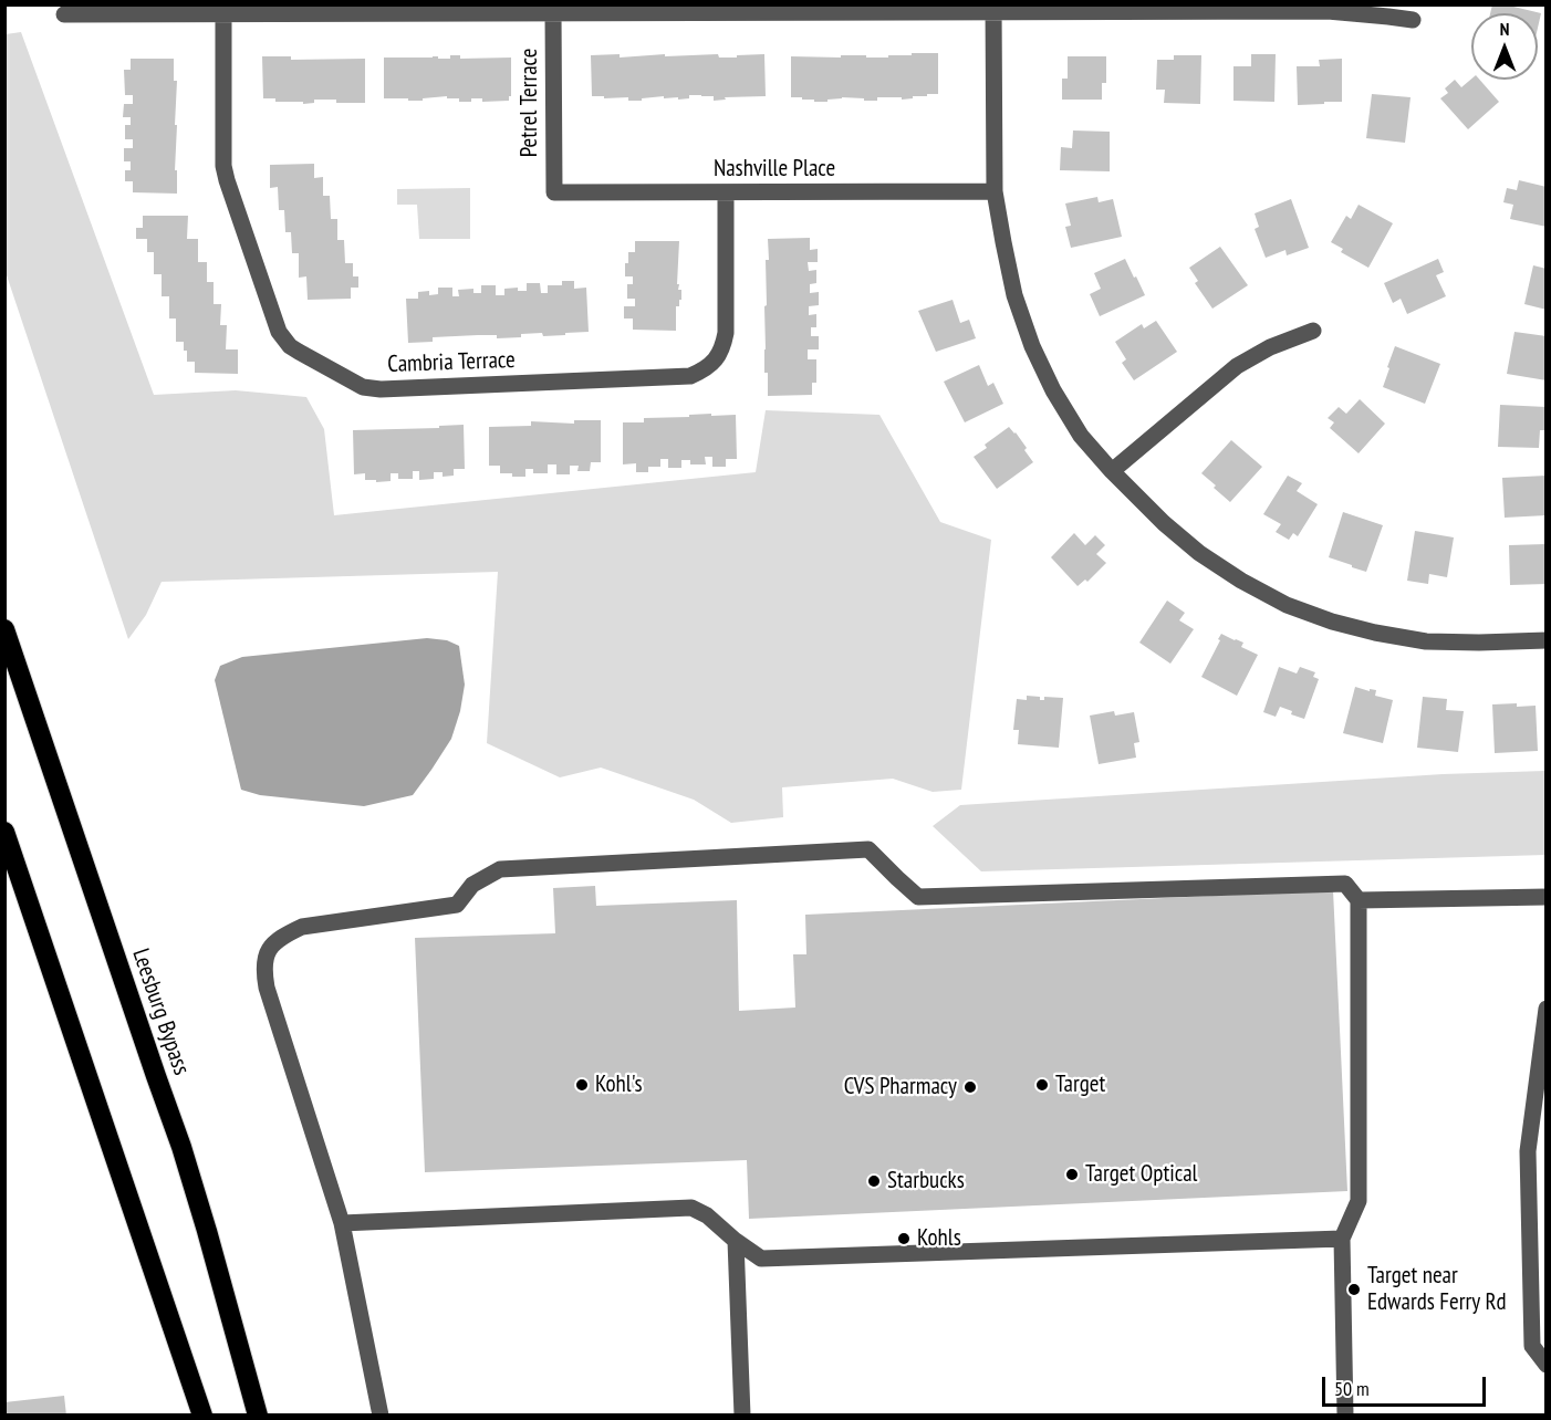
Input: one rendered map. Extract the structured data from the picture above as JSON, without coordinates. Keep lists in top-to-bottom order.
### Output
{
  "streets": {
    "highway": ["Leesburg Bypass"],
    "street": ["Petrel Terrace", "Nashville Place", "Cambria Terrace"]
  },
  "crossings": [
    ["Petrel Terrace", "Nashville Place"],
    ["Nashville Place", "Cambria Terrace"]
  ],
  "places": [
    "Kohl's",
    "Target",
    "CVS Pharmacy",
    "Target Optical",
    "Starbucks",
    "Kohls",
    "Target near Edwards Ferry Rd"
  ],
  "scale_bar": "50 m",
  "north": "top"
}
